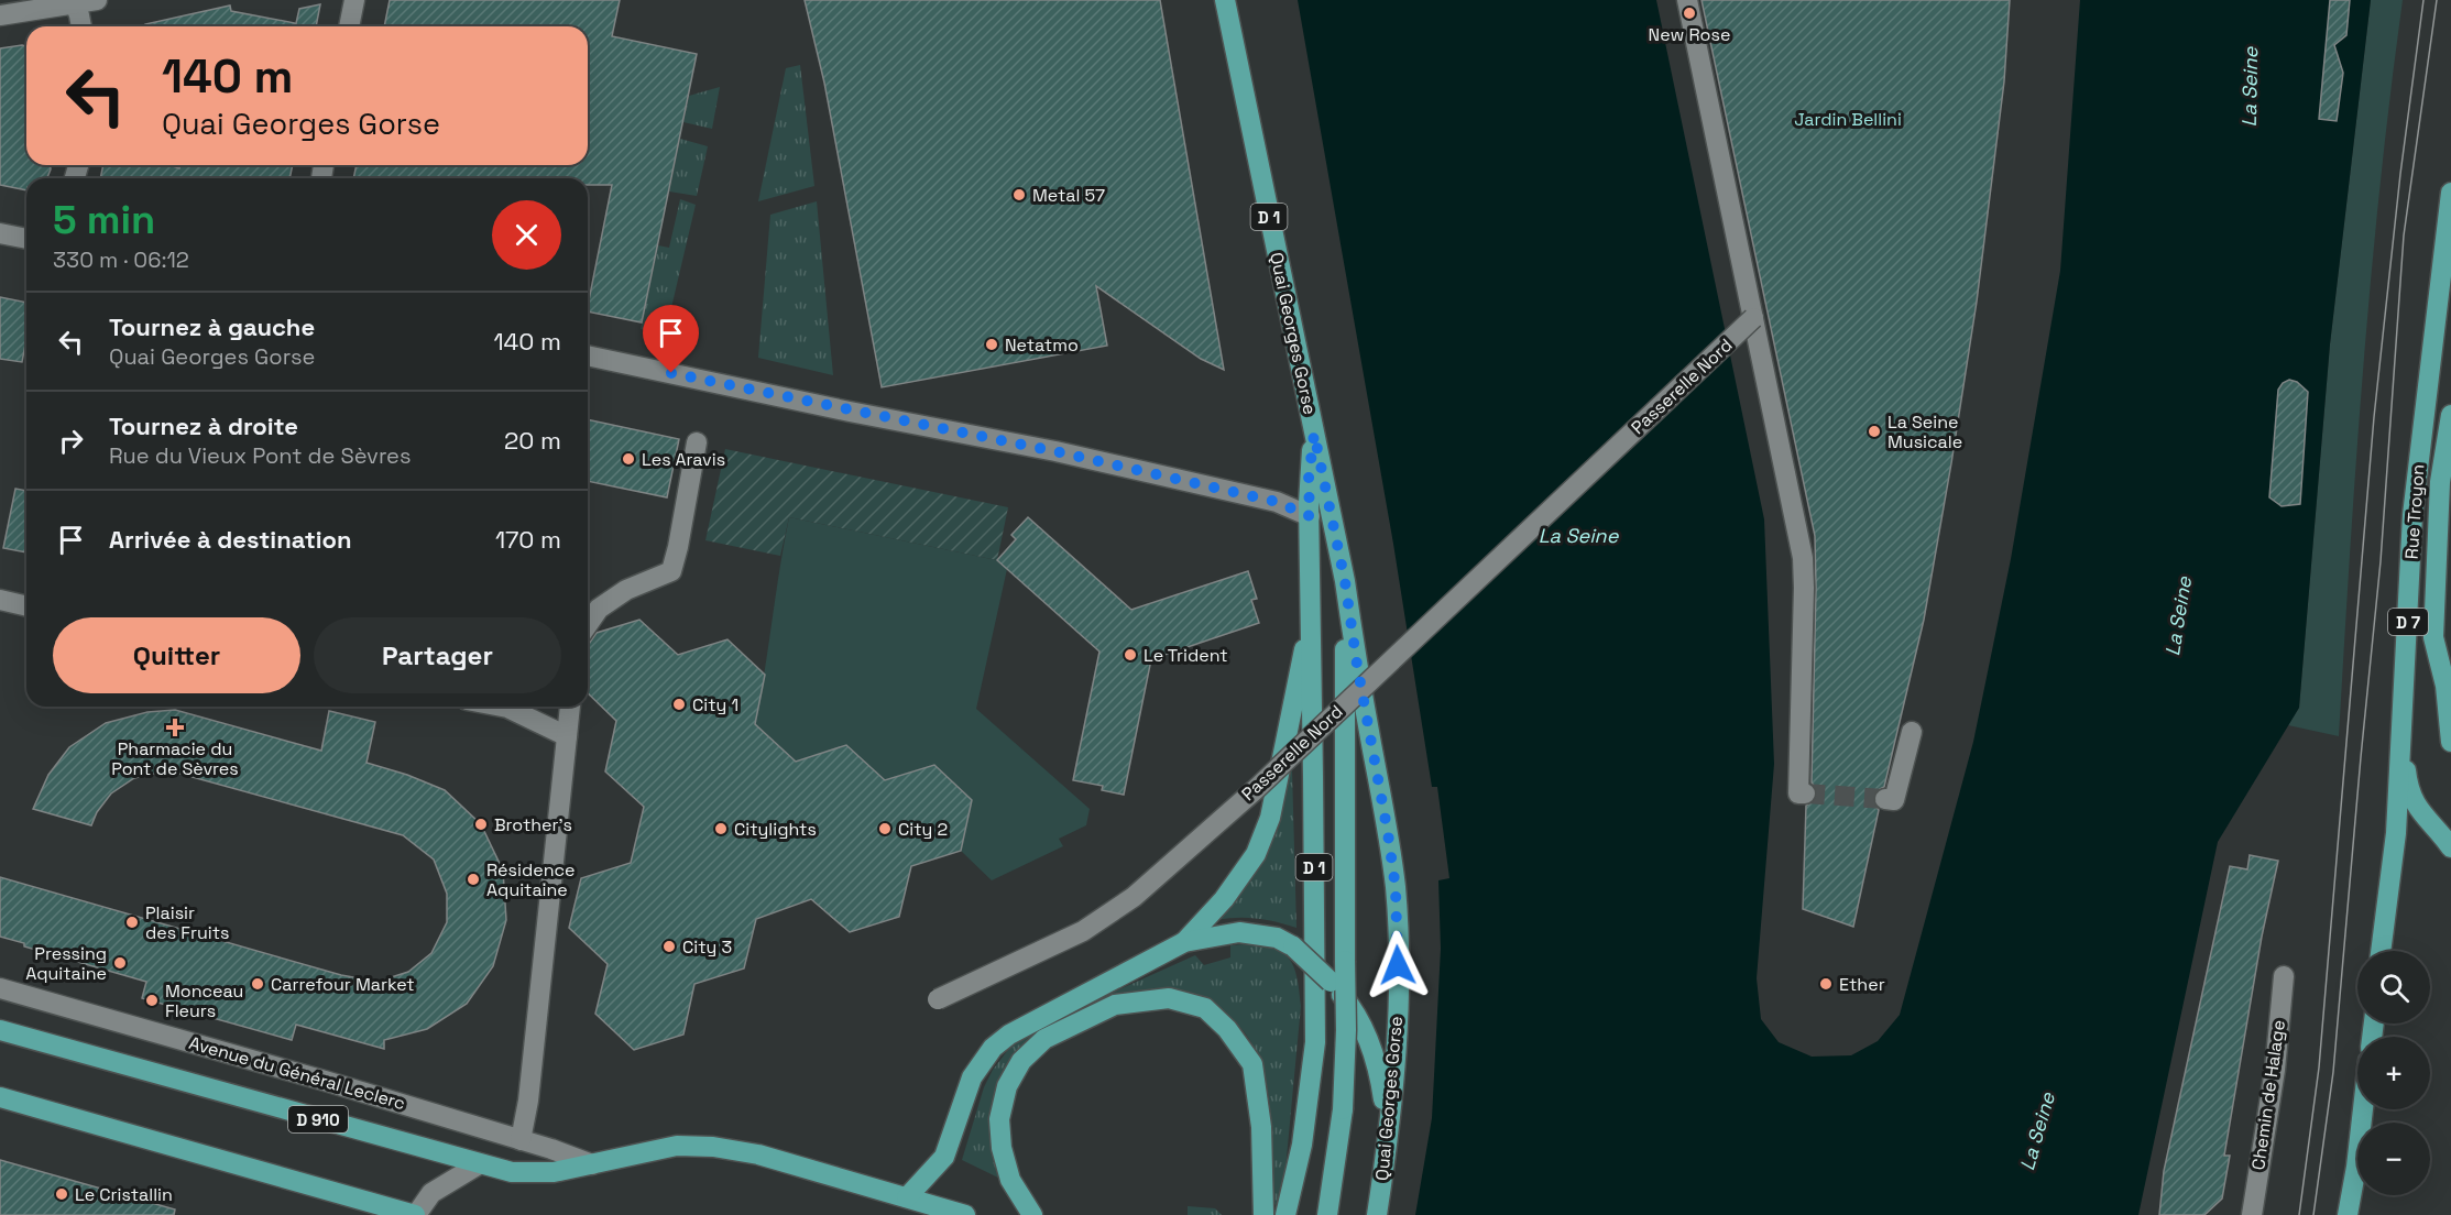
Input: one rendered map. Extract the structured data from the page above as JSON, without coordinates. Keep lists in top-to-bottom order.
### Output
{
  "streets": {
    "main road": [
      "D 1",
      "Quai Georges Gorse",
      "Rue Troyon",
      "D 7",
      "D 910"
    ],
    "street": ["Passerelle Nord", "Avenue du Général Leclerc", "Chemin de Halage"]
  },
  "crossings": [
    ["D 1", "Quai Georges Gorse"],
    ["Rue Troyon", "D 7"],
    ["Avenue du Général Leclerc", "D 910"]
  ],
  "water": ["La Seine"],
  "parks": ["Jardin Bellini"],
  "places": {
    "other": [
      "New Rose",
      "Metal 57",
      "Netatmo",
      "La Seine Musicale",
      "Les Aravis",
      "Le Trident",
      "City 1",
      "Brother's",
      "Citylights",
      "City 2",
      "Résidence Aquitaine",
      "Plaisir des Fruits",
      "City 3",
      "Pressing Aquitaine",
      "Carrefour Market",
      "Ether",
      "Monceau Fleurs",
      "Le Cristallin"
    ],
    "health": ["Pharmacie du Pont de Sèvres"]
  },
  "page": {
    "turn": ["140 m", "Quai Georges Gorse"],
    "heading": ["5 min", "330 m · 06:12"],
    "list": [
      {
        "name": "Tournez à gauche",
        "note": "Quai Georges Gorse",
        "value": "140 m"
      },
      {
        "name": "Tournez à droite",
        "note": "Rue du Vieux Pont de Sèvres",
        "value": "20 m"
      },
      {
        "name": "Arrivée à destination",
        "value": "170 m"
      }
    ],
    "buttons": ["Quitter", "Partager"],
    "map_buttons": ["+", "−"]
  }
}
